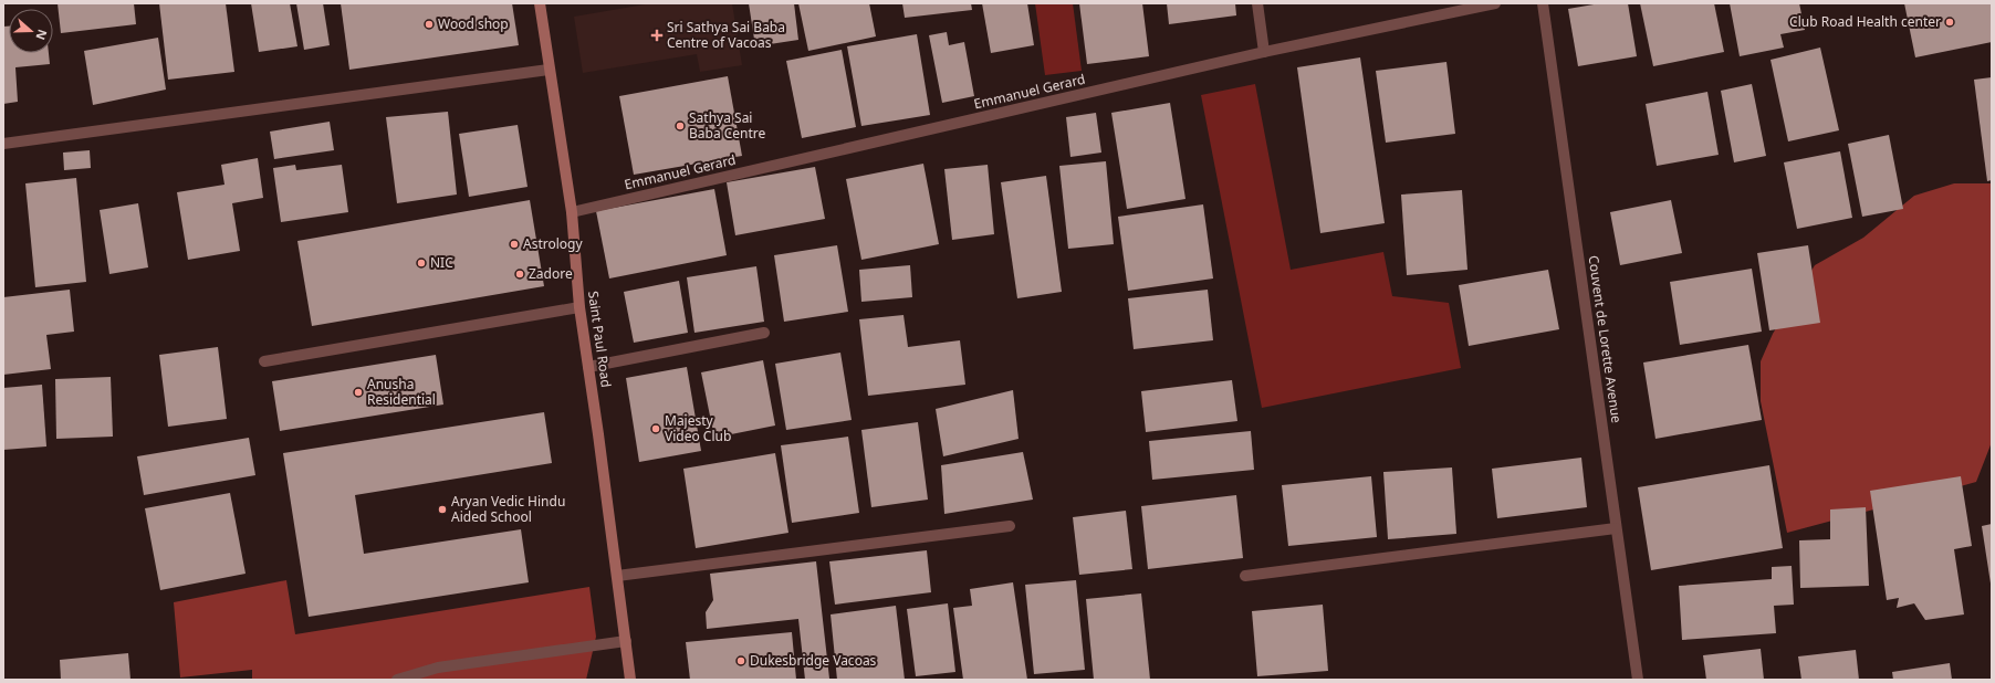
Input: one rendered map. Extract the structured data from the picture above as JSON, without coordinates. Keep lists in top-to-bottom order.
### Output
{
  "streets": {
    "main road": ["Saint Paul Road"],
    "street": ["Emmanuel Gerard", "Couvent de Lorette Avenue"]
  },
  "crossings": [
    ["Emmanuel Gerard", "Saint Paul Road"]
  ],
  "places": {
    "other": [
      "Club Road Health center",
      "Wood shop",
      "Sathya Sai Baba Centre",
      "Astrology",
      "NIC",
      "Zadore",
      "Anusha Residential",
      "Majesty Video Club",
      "Aryan Vedic Hindu Aided School",
      "Dukesbridge Vacoas"
    ],
    "health": ["Sri Sathya Sai Baba Centre of Vacoas"]
  },
  "north": "right"
}
